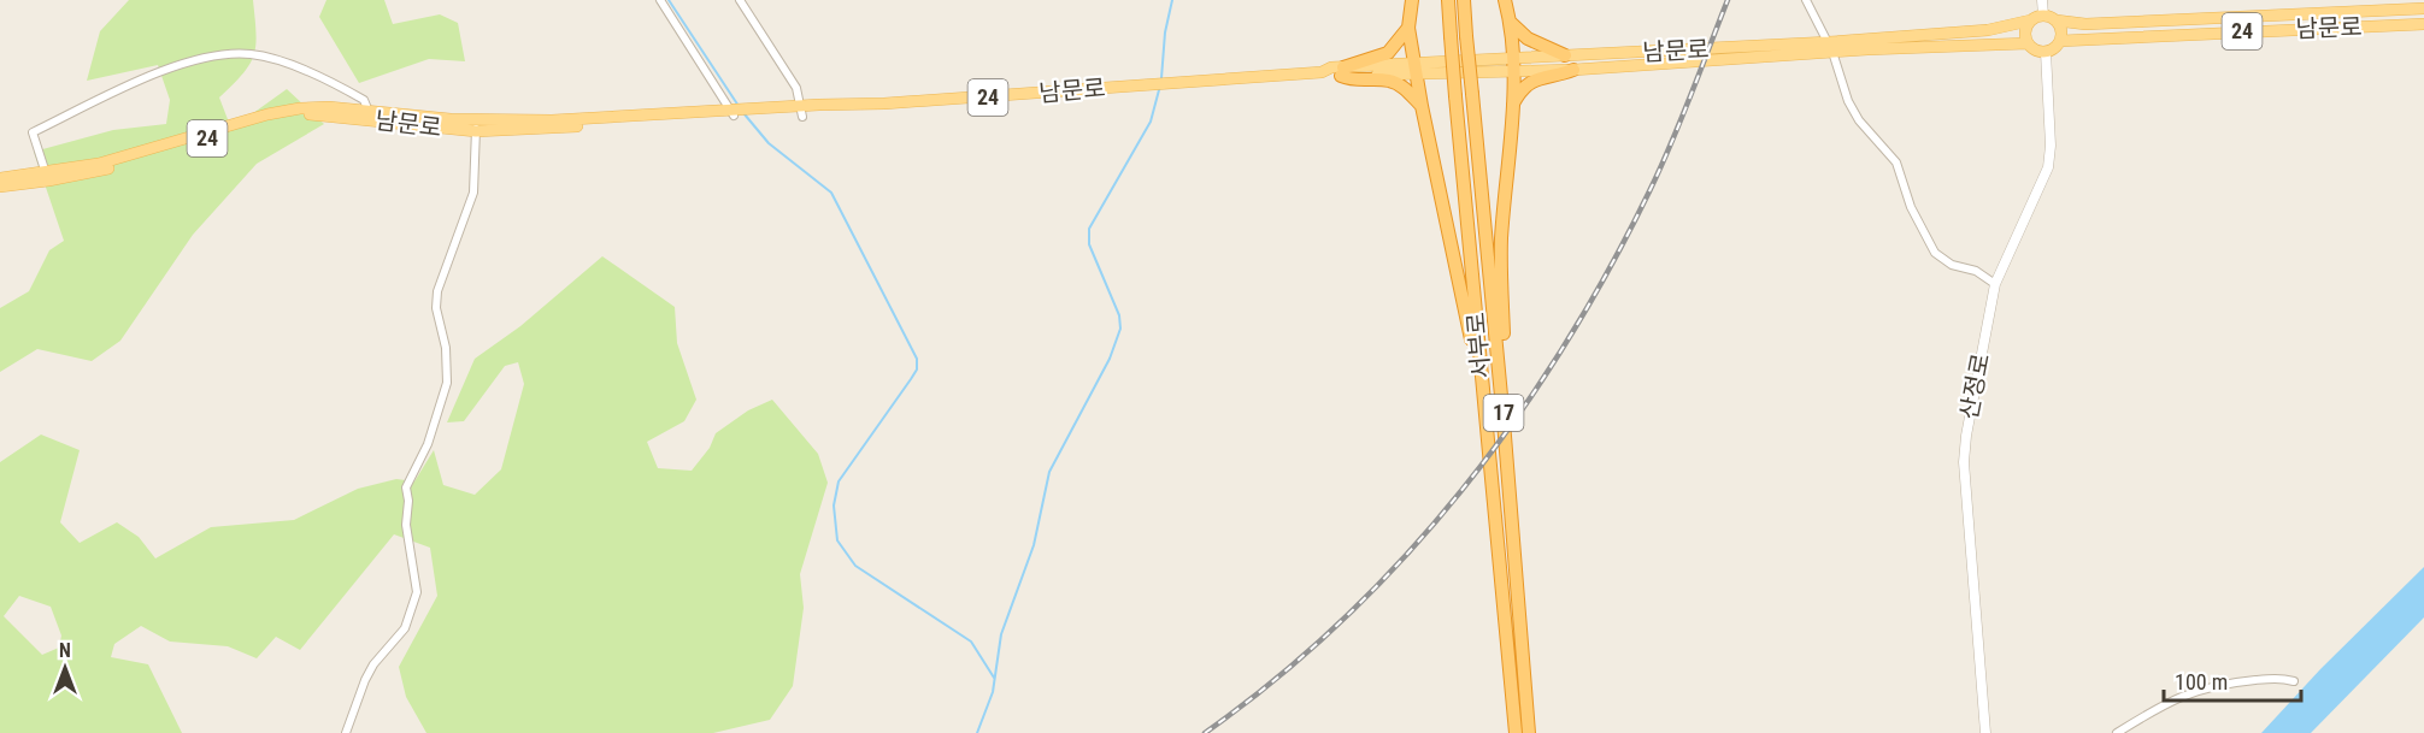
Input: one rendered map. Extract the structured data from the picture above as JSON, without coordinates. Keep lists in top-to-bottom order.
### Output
{
  "streets": {
    "highway": ["서부로", "17"],
    "main road": ["남문로", "24"],
    "street": ["산정로"]
  },
  "crossings": [
    ["남문로", "산정로"]
  ],
  "scale_bar": "100 m",
  "north": "top"
}
